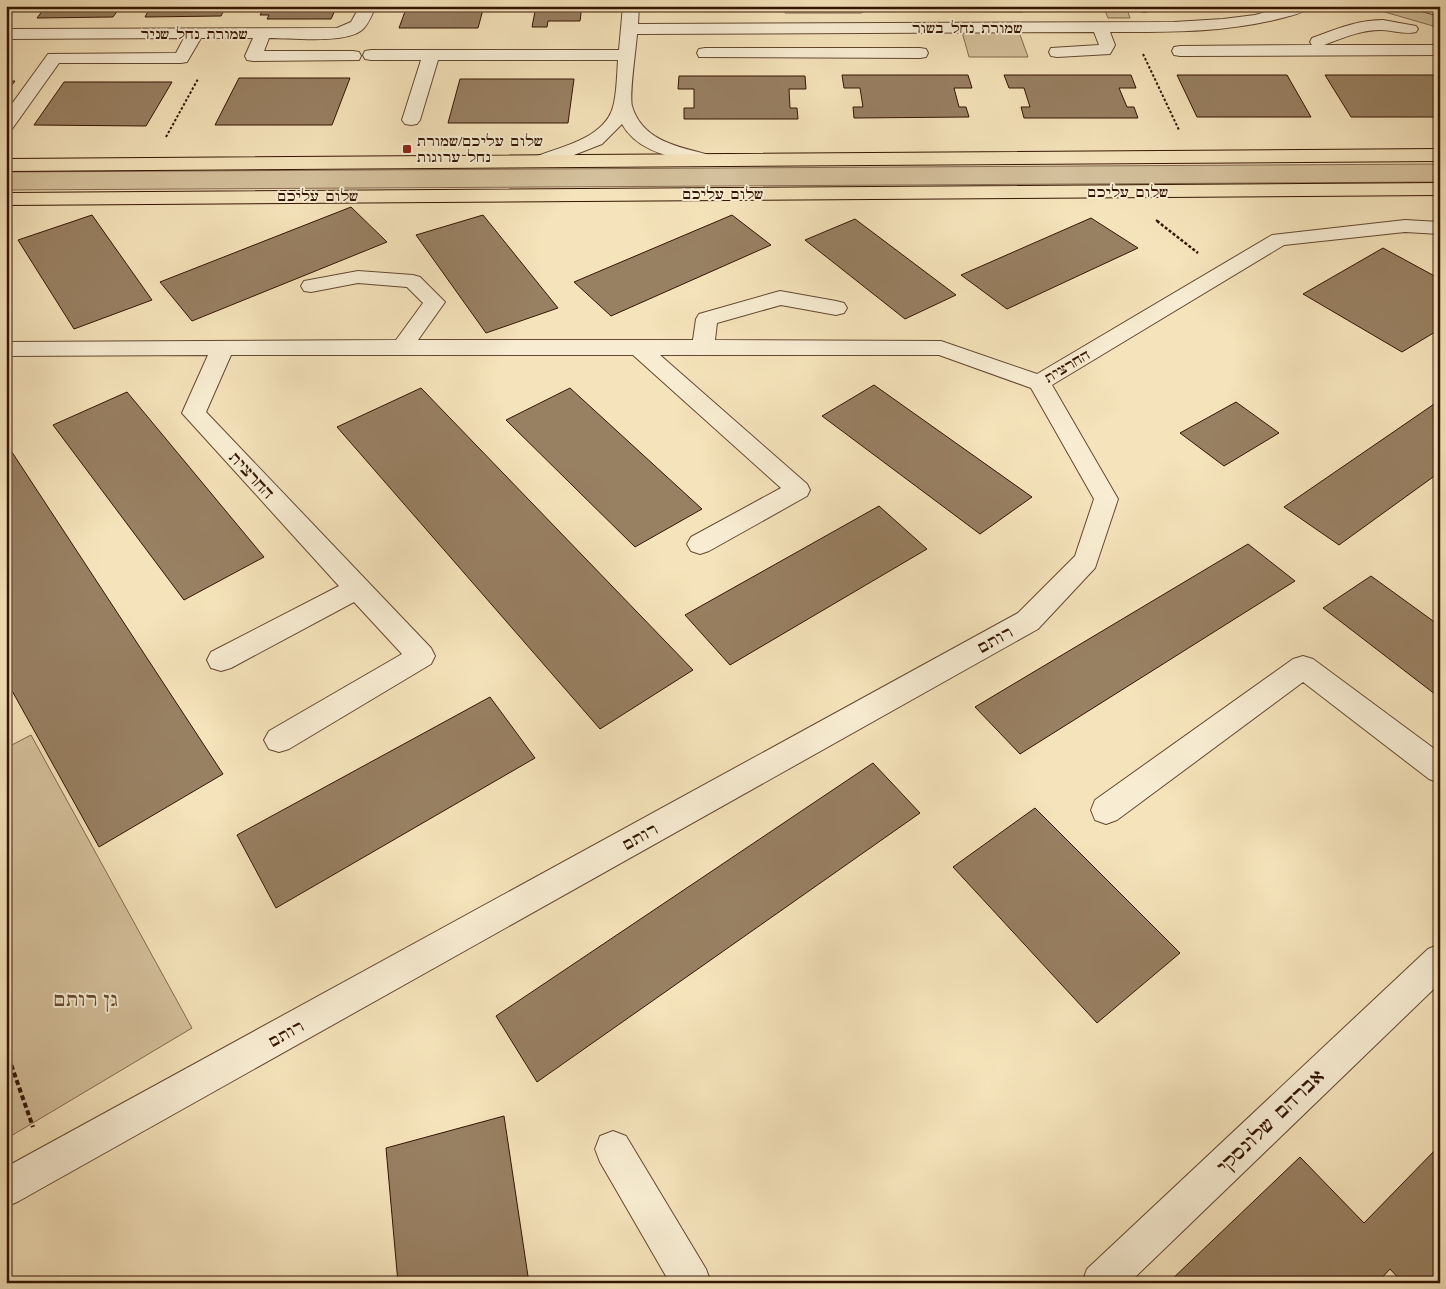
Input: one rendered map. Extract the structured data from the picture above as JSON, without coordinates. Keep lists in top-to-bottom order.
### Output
{
  "streets": {
    "main road": ["שלום עליכם"],
    "street": [
      "שמורת נחל בשור",
      "שמורת נחל שניר",
      "החרצית",
      "רותם",
      "אברהם שלונסקי"
    ]
  },
  "crossings": [
    ["החרצית", "רותם"]
  ],
  "parks": ["גן רותם"],
  "places": {
    "transit": ["שלום עליכם/שמורת נחל ערוגות"]
  }
}
